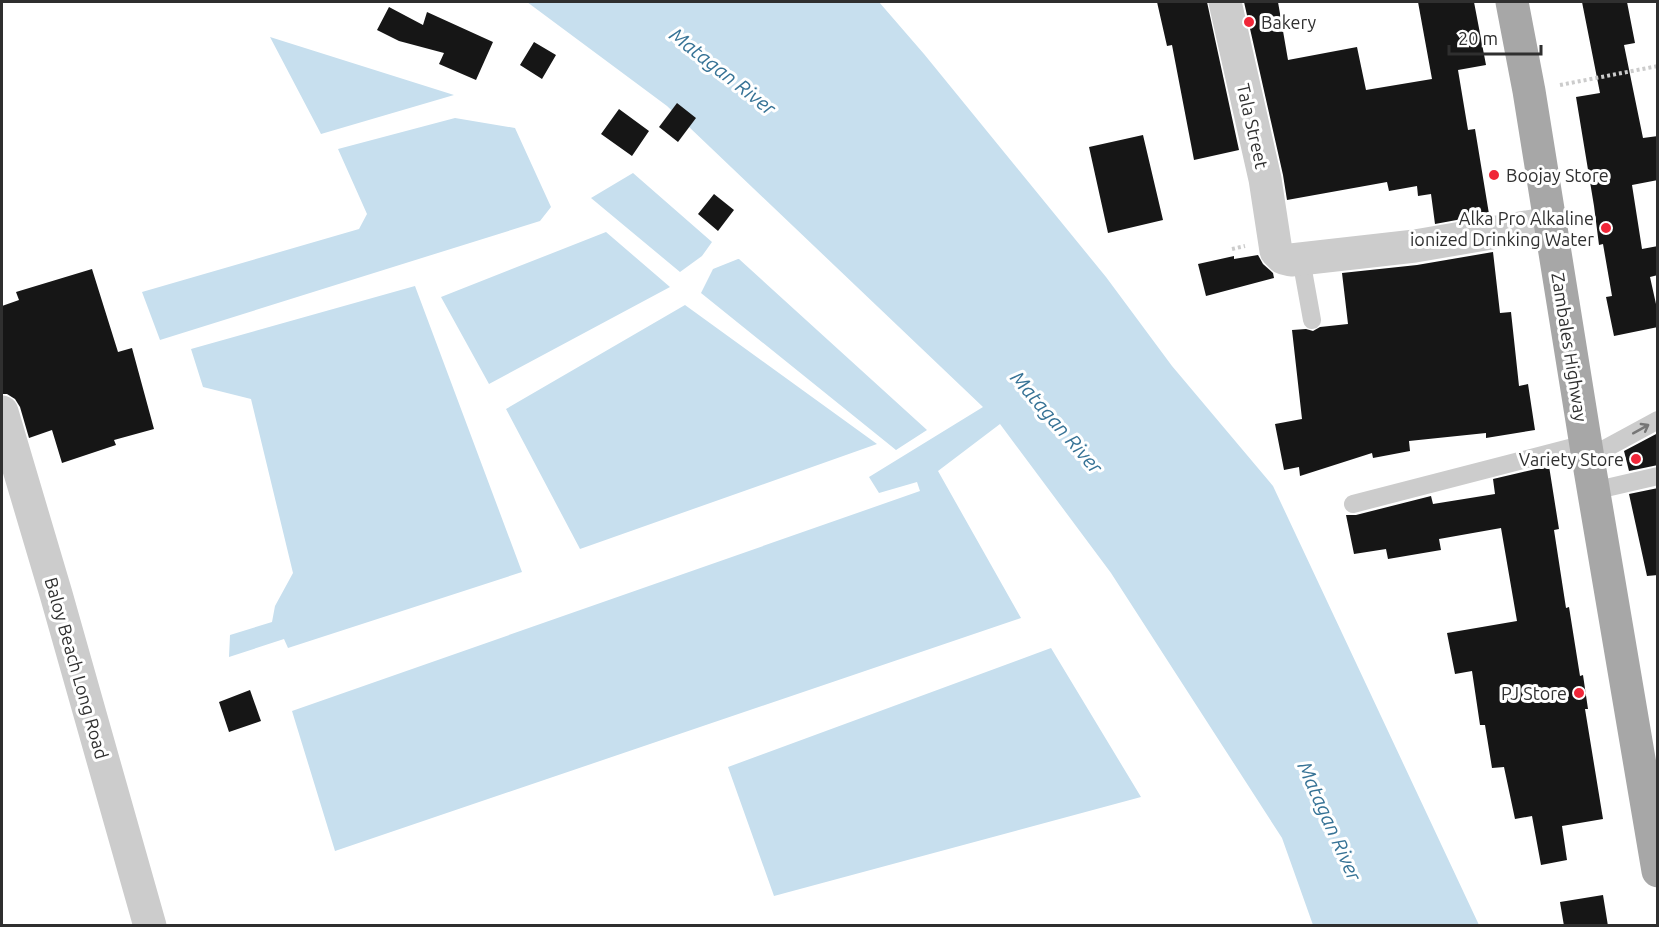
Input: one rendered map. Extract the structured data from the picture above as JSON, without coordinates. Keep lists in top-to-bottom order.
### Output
{
  "streets": {
    "main road": ["Zambales Highway"],
    "street": ["Tala Street", "Baloy Beach Long Road"]
  },
  "water": ["Matagan River"],
  "places": [
    "Bakery",
    "Boojay Store",
    "Alka Pro Alkaline ionized Drinking Water",
    "Variety Store",
    "PJ Store"
  ],
  "scale_bar": "20 m"
}
